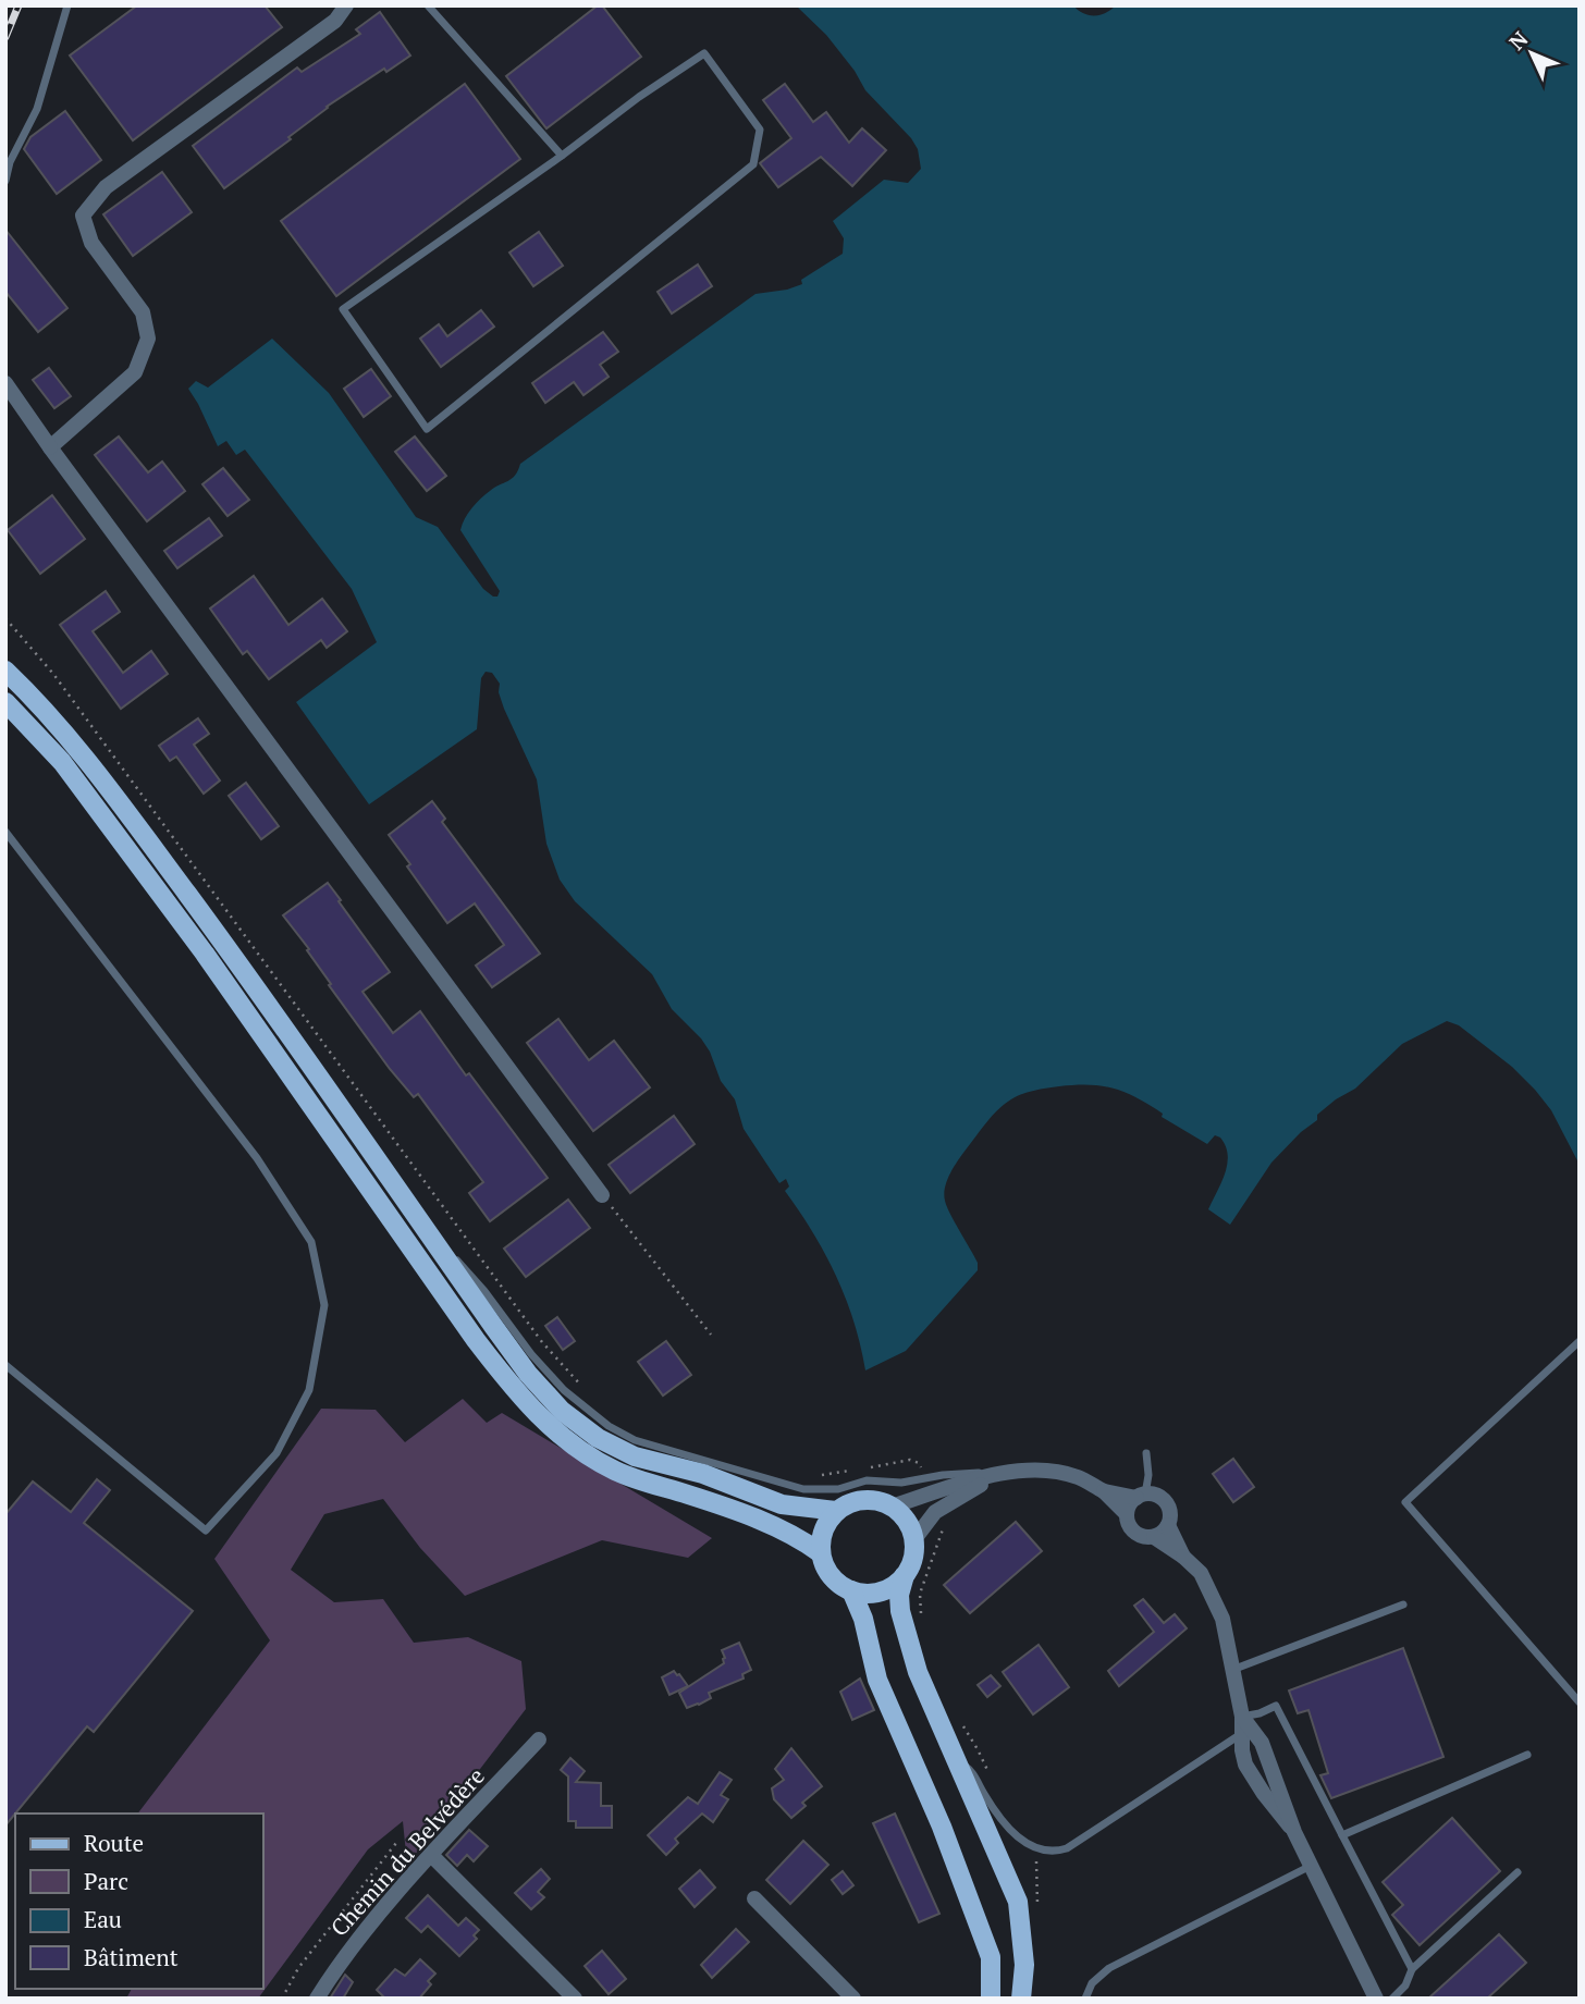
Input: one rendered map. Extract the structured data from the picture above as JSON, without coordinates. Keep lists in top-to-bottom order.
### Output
{
  "streets": {
    "street": ["Chemin du Belvédère"]
  },
  "legend": [
    "Route",
    "Parc",
    "Eau",
    "Bâtiment"
  ],
  "north": "top left"
}
